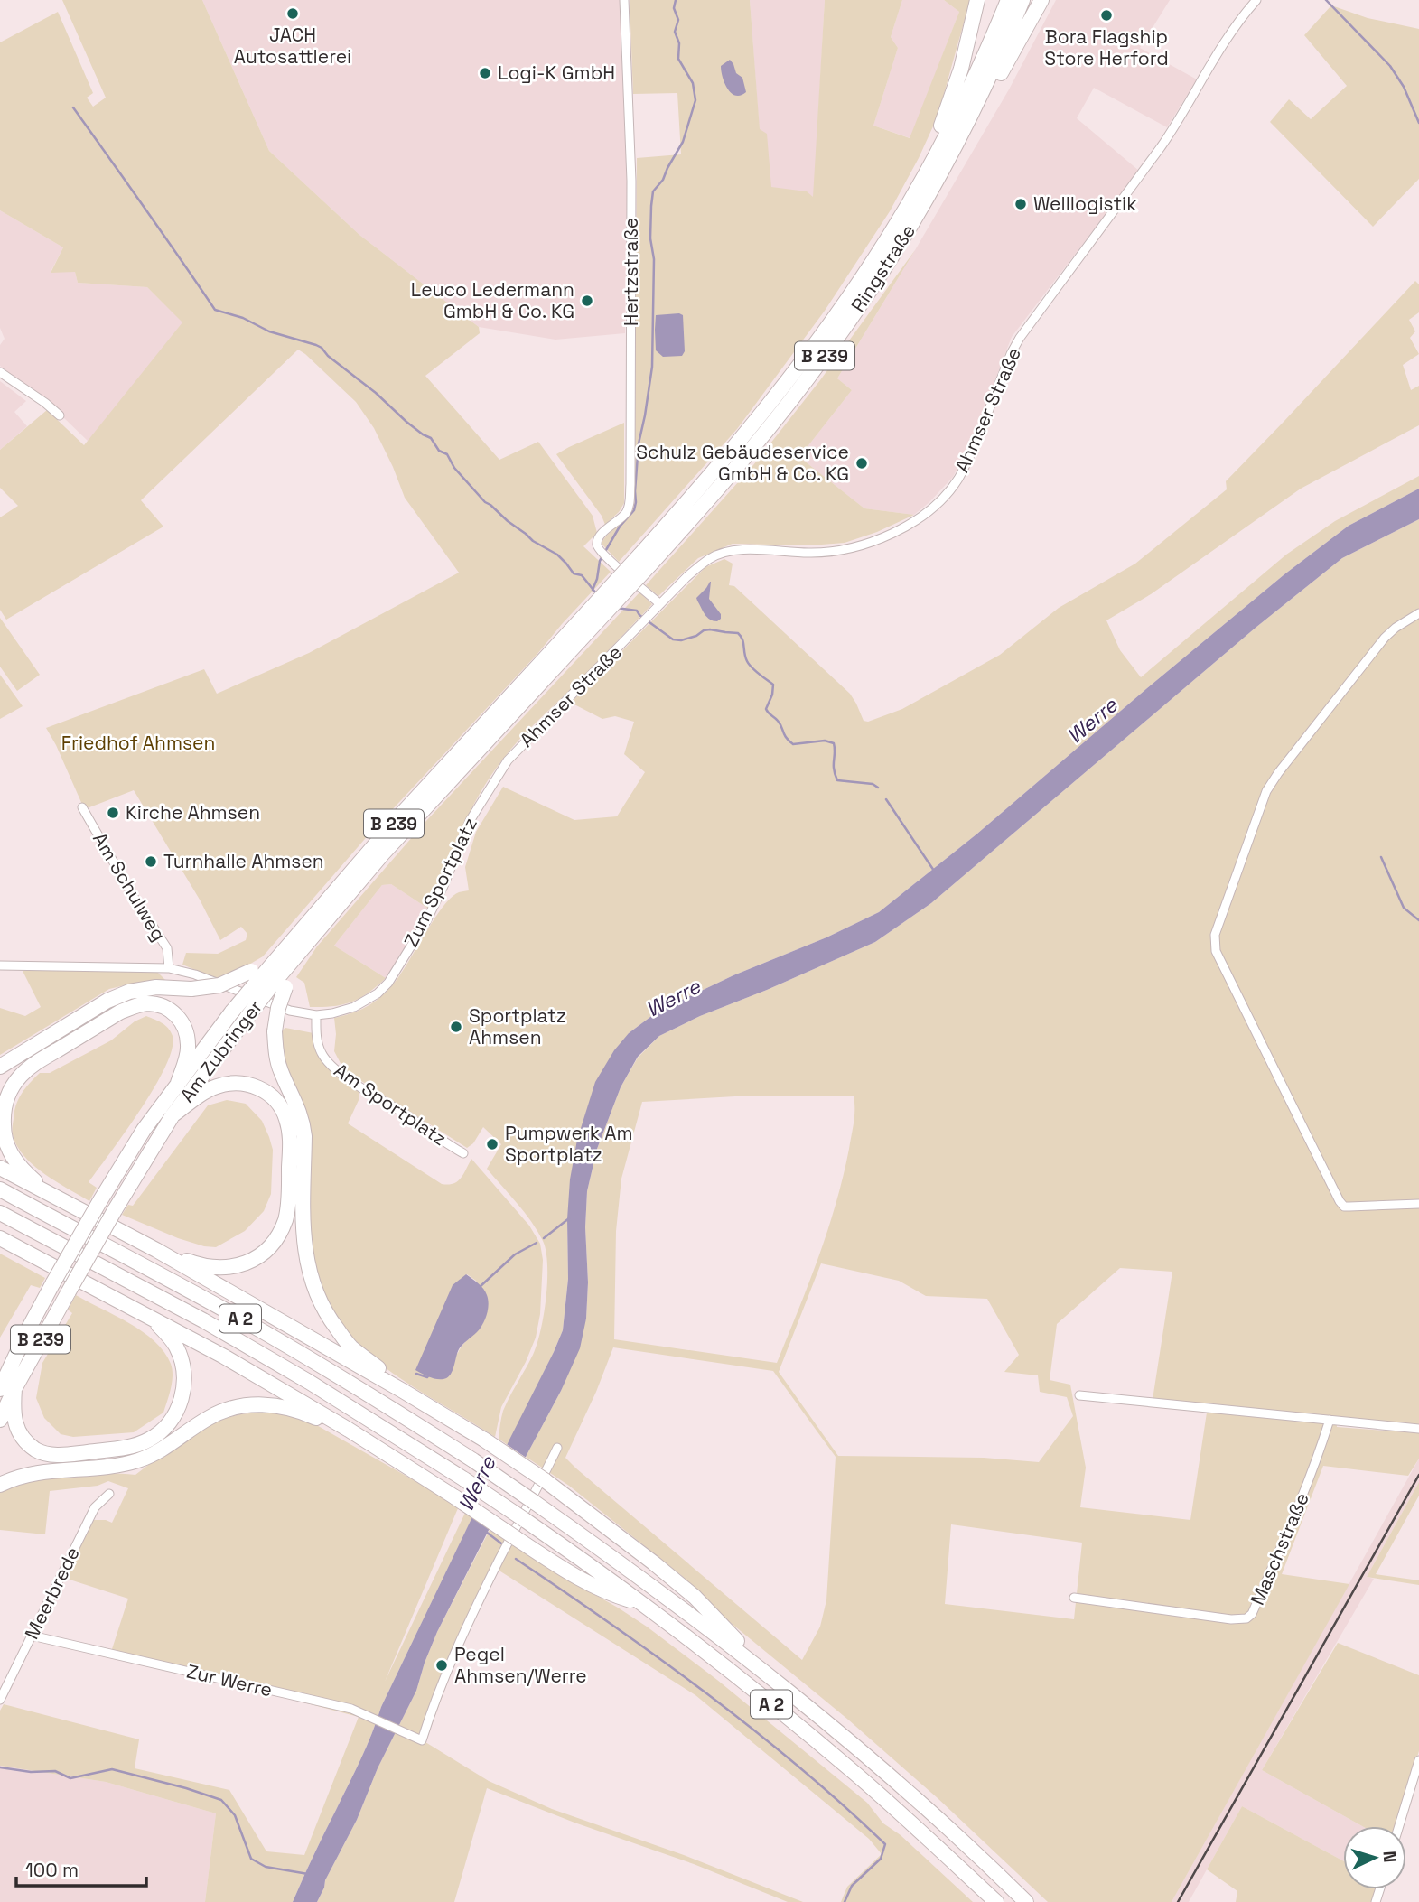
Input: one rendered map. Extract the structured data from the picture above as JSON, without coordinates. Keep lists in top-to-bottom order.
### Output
{
  "streets": {
    "highway": [
      "Ringstraße",
      "B 239",
      "Am Zubringer",
      "A 2"
    ],
    "street": [
      "Hertzstraße",
      "Ahmser Straße",
      "Zum Sportplatz",
      "Am Schulweg",
      "Am Sportplatz",
      "Maschstraße",
      "Meerbrede",
      "Zur Werre"
    ]
  },
  "crossings": [
    ["Ringstraße", "B 239"],
    ["Hertzstraße", "Ahmser Straße"],
    ["B 239", "Am Zubringer"],
    ["Ahmser Straße", "Zum Sportplatz"],
    ["Zum Sportplatz", "Am Schulweg"],
    ["Zum Sportplatz", "Am Sportplatz"],
    ["Meerbrede", "Zur Werre"]
  ],
  "water": ["Werre"],
  "parks": ["Friedhof Ahmsen"],
  "places": [
    "JACH Autosattlerei",
    "Bora Flagship Store Herford",
    "Logi-K GmbH",
    "Welllogistik",
    "Leuco Ledermann GmbH & Co. KG",
    "Schulz Gebäudeservice GmbH & Co. KG",
    "Kirche Ahmsen",
    "Turnhalle Ahmsen",
    "Sportplatz Ahmsen",
    "Pumpwerk Am Sportplatz",
    "Pegel Ahmsen/Werre"
  ],
  "scale_bar": "100 m",
  "north": "right"
}
